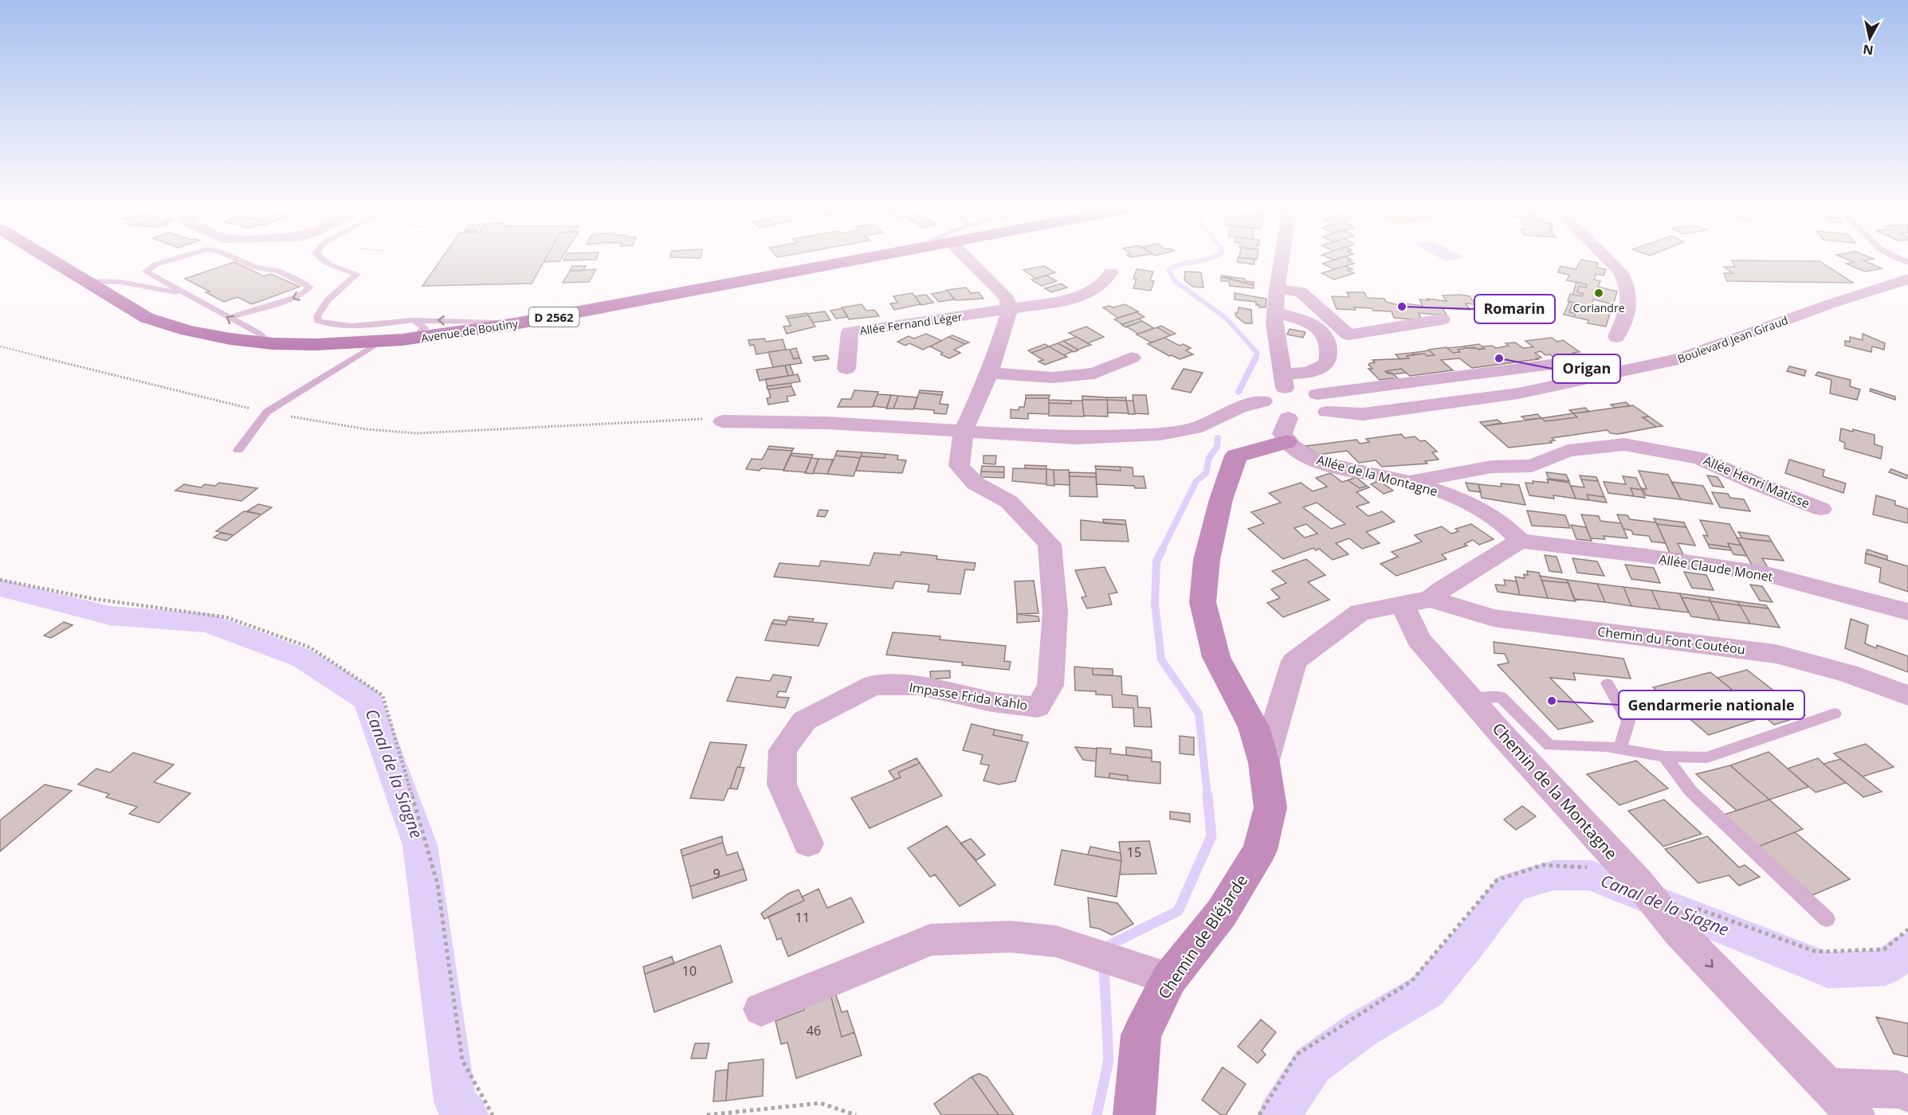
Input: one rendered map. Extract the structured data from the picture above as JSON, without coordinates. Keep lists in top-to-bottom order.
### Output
{
  "streets": {
    "main road": ["D 2562", "Avenue de Boutiny"],
    "street": [
      "Allée Fernand Léger",
      "Boulevard Jean Giraud",
      "Allée de la Montagne",
      "Allée Henri Matisse",
      "Allée Claude Monet",
      "Chemin du Font Coutéou",
      "Impasse Frida Kahlo",
      "Chemin de la Montagne",
      "Chemin de Bléjarde"
    ]
  },
  "crossings": [
    ["Boulevard Jean Giraud", "Allée de la Montagne"],
    ["Boulevard Jean Giraud", "Chemin de Bléjarde"],
    ["Allée de la Montagne", "Allée Henri Matisse"],
    ["Allée de la Montagne", "Allée Claude Monet"],
    ["Allée de la Montagne", "Chemin de Bléjarde"]
  ],
  "water": ["Canal de la Siagne"],
  "places": [
    "Coriandre",
    "Romarin",
    "Origan",
    "Gendarmerie nationale"
  ],
  "house_numbers": [
    "15",
    "9",
    "11",
    "10",
    "46"
  ],
  "north": "bottom"
}
